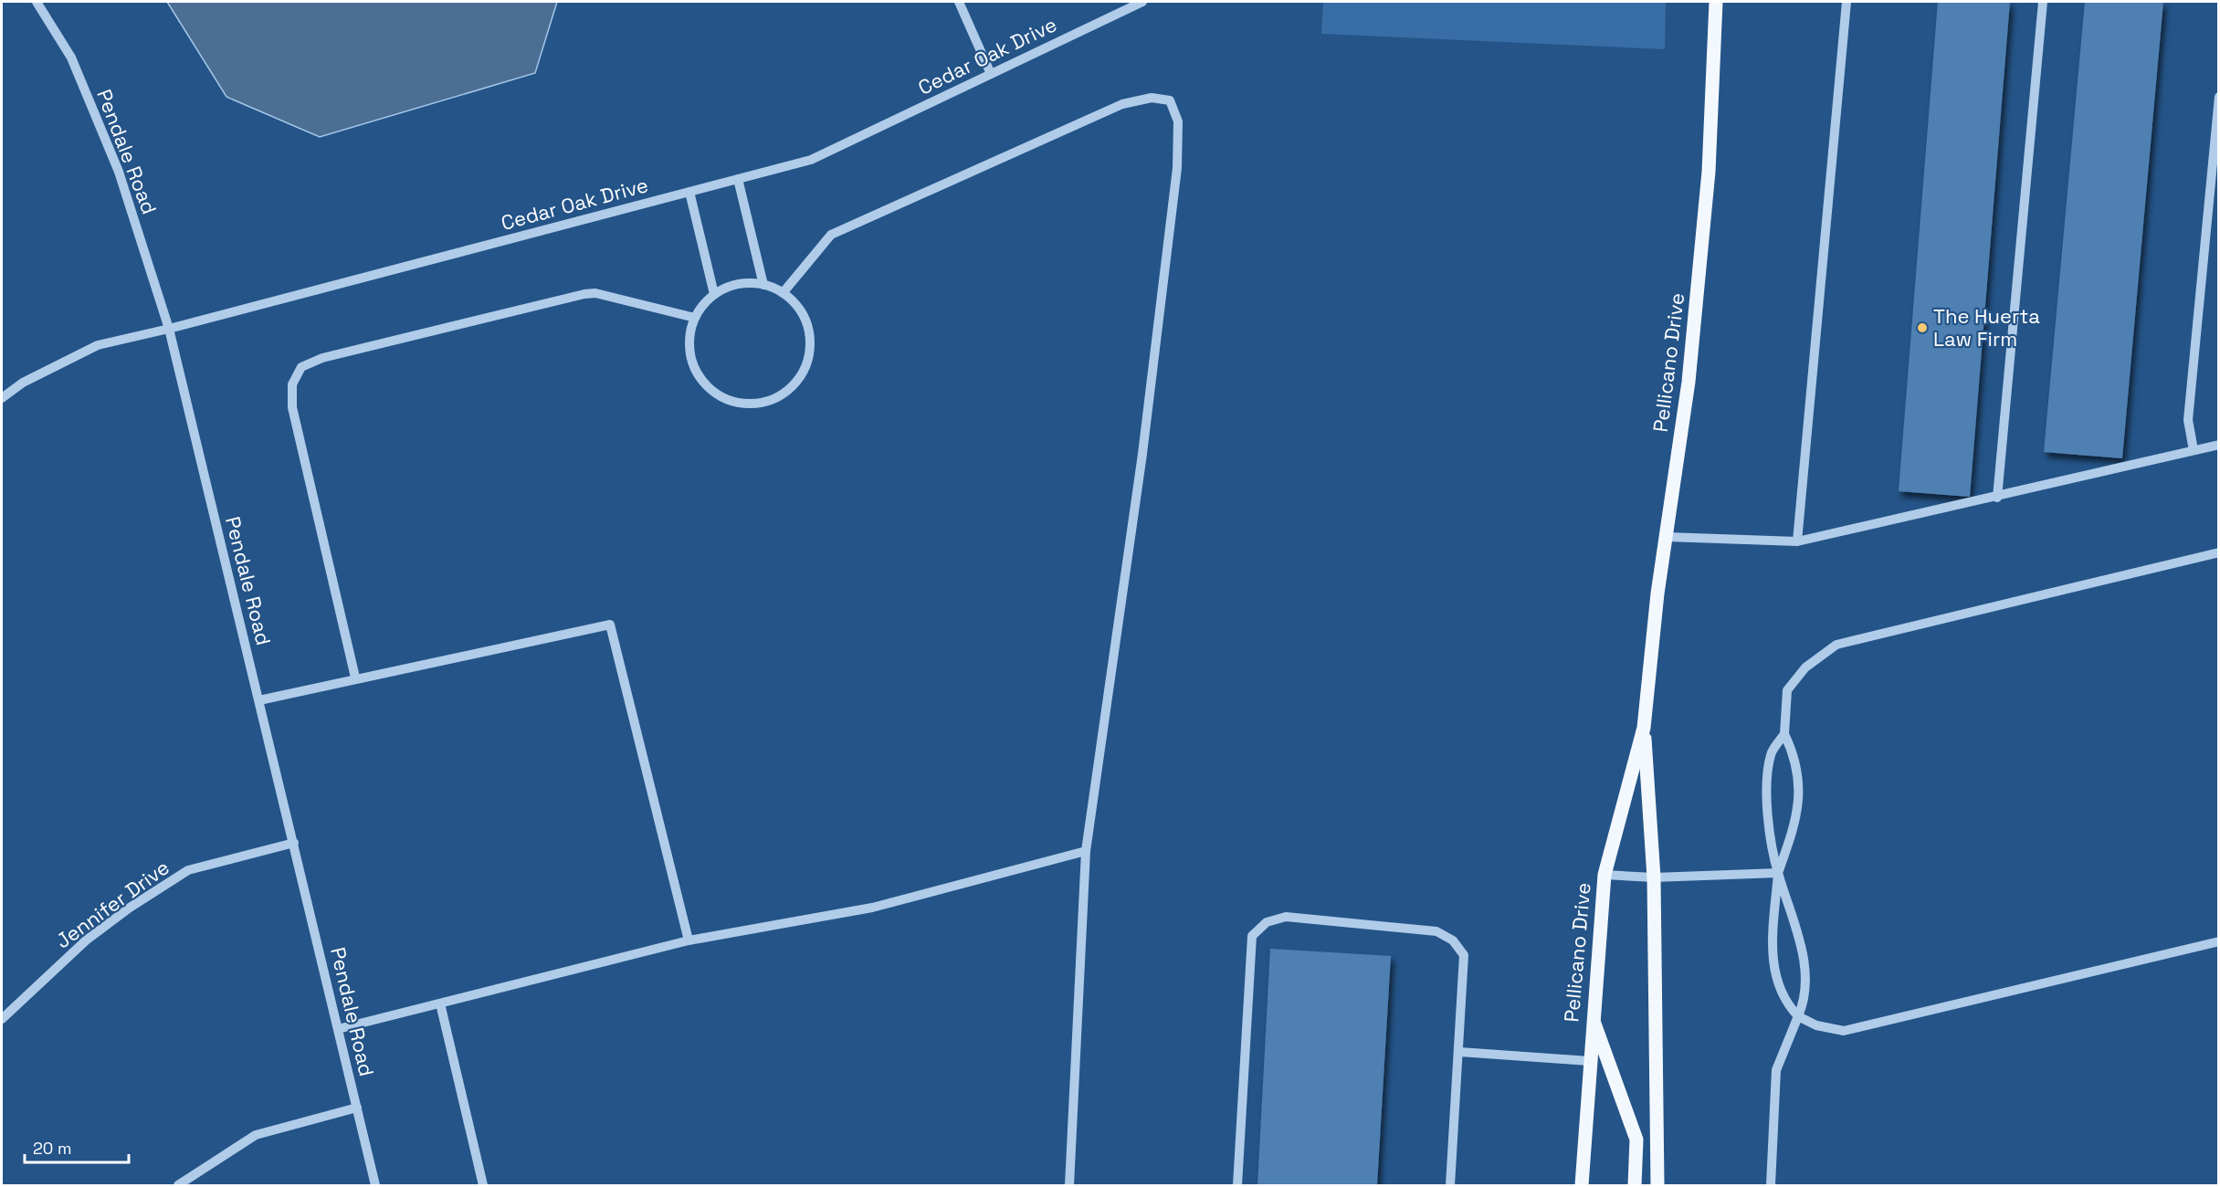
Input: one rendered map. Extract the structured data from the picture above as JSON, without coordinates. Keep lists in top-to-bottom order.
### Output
{
  "streets": {
    "main road": ["Pellicano Drive"],
    "street": ["Cedar Oak Drive", "Pendale Road", "Jennifer Drive"]
  },
  "crossings": [
    ["Cedar Oak Drive", "Pendale Road"],
    ["Pendale Road", "Jennifer Drive"]
  ],
  "places": ["The Huerta Law Firm"],
  "scale_bar": "20 m"
}
